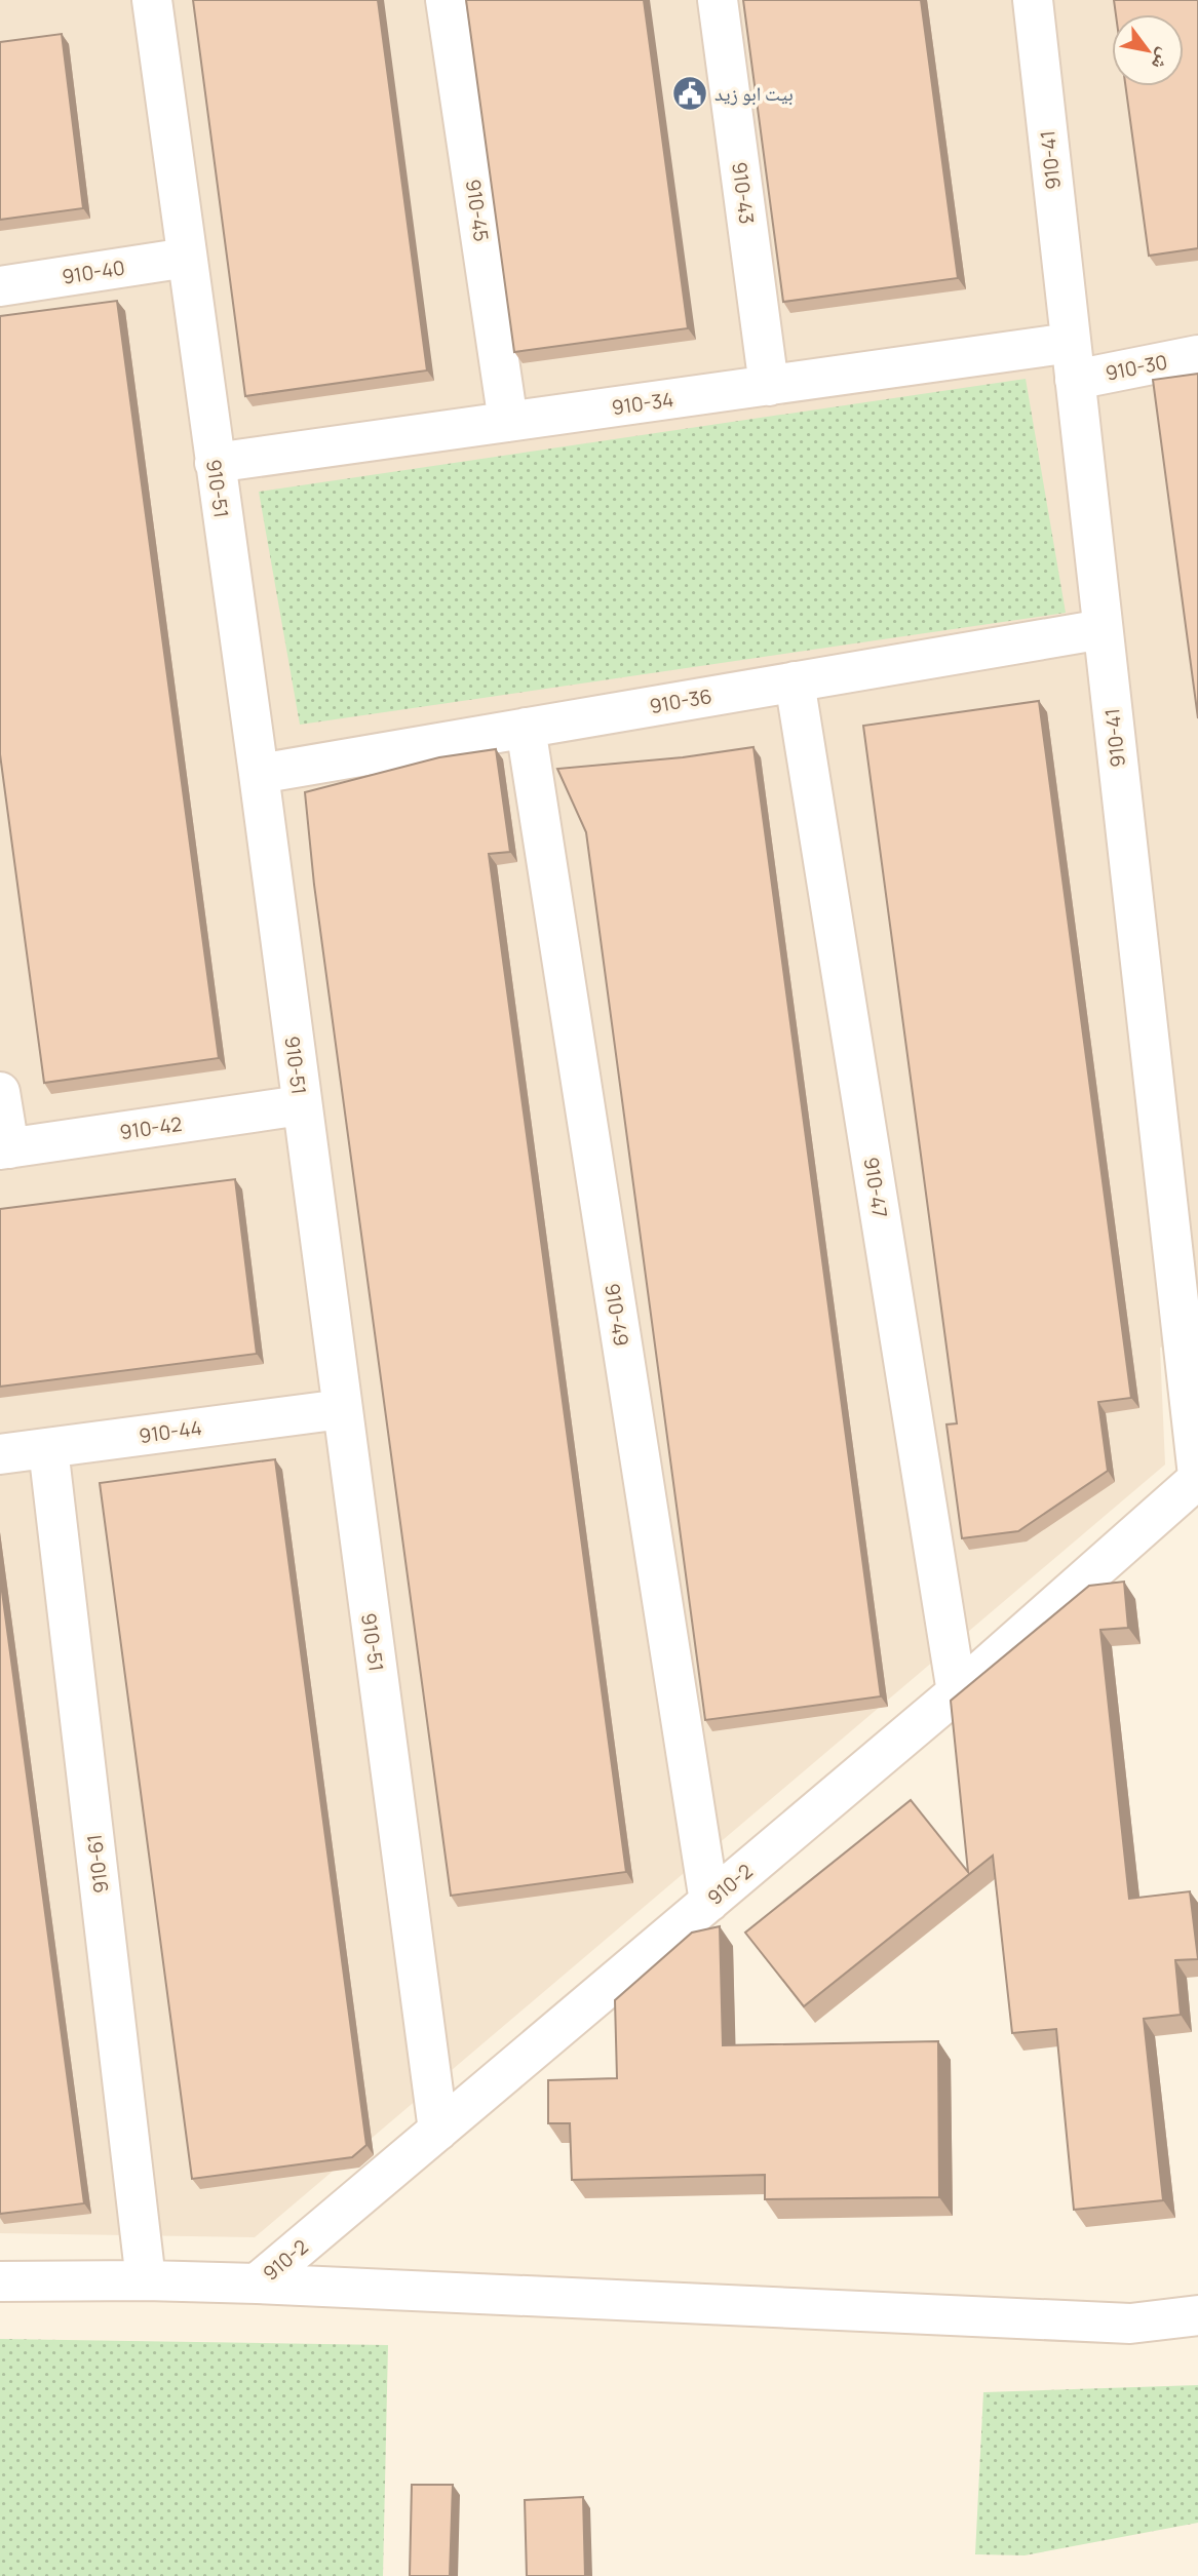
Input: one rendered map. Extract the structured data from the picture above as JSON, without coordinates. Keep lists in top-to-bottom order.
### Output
{
  "streets": {
    "street": [
      "910-41",
      "910-43",
      "910-45",
      "910-40",
      "910-30",
      "910-34",
      "910-51",
      "910-36",
      "910-42",
      "910-47",
      "910-49",
      "910-44",
      "910-61",
      "910-2"
    ]
  },
  "crossings": [
    ["910-41", "910-30"],
    ["910-41", "910-34"],
    ["910-41", "910-36"],
    ["910-41", "910-2"],
    ["910-43", "910-34"],
    ["910-45", "910-34"],
    ["910-40", "910-51"],
    ["910-30", "910-34"],
    ["910-34", "910-51"],
    ["910-51", "910-36"],
    ["910-51", "910-42"],
    ["910-51", "910-44"],
    ["910-51", "910-2"],
    ["910-36", "910-47"],
    ["910-36", "910-49"],
    ["910-47", "910-2"],
    ["910-49", "910-2"],
    ["910-44", "910-61"]
  ],
  "places": {
    "public building": ["بيت ابو زيد"]
  },
  "north": "bottom right"
}
